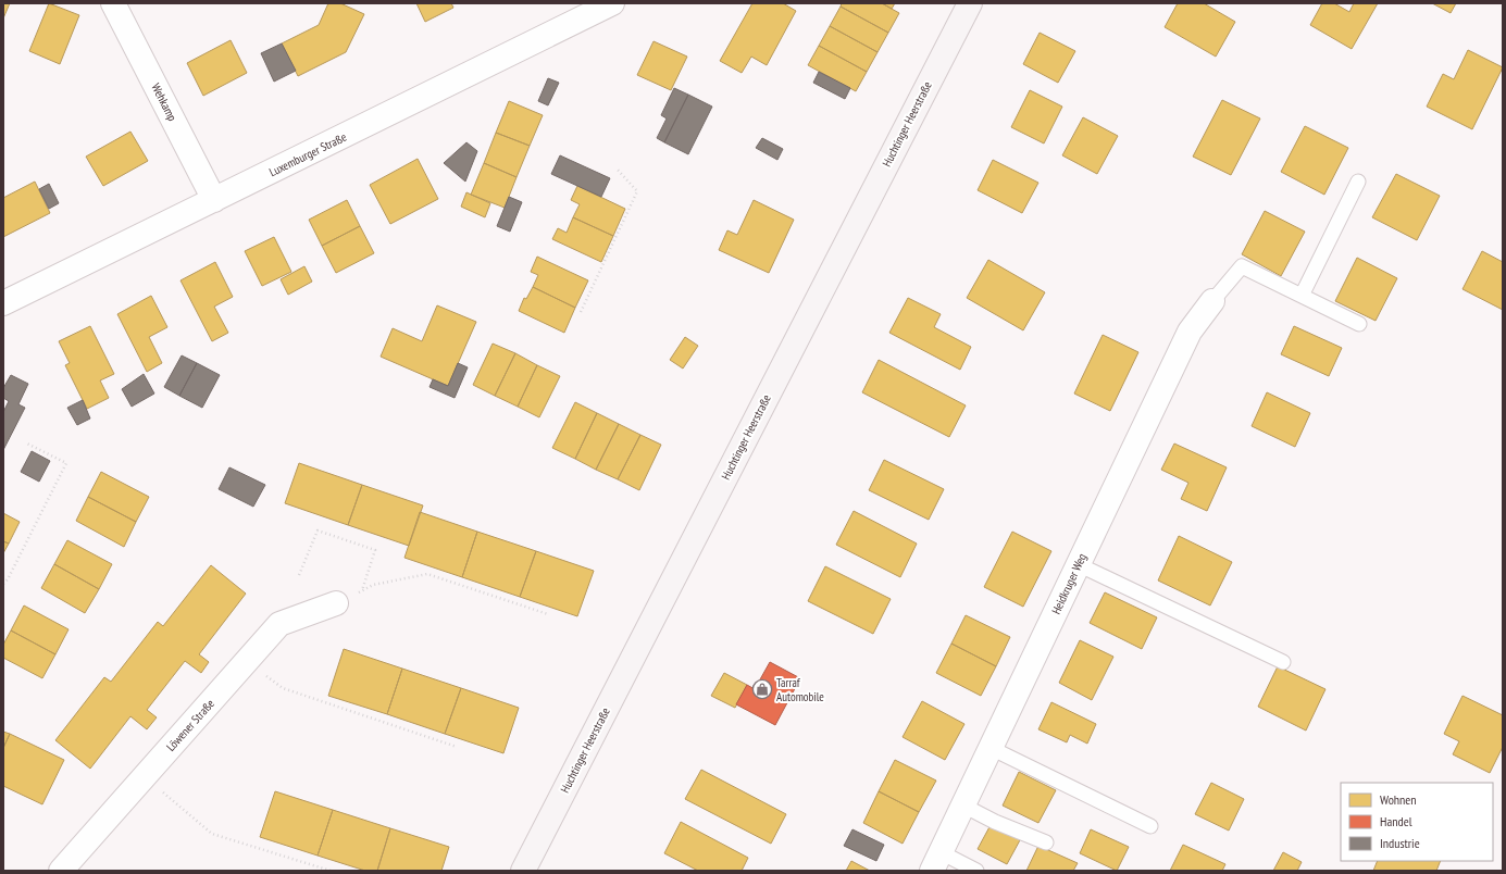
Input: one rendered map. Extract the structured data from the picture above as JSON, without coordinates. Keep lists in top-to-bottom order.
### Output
{
  "streets": {
    "main road": ["Huchtinger Heerstraße"],
    "street": [
      "Wehkamp",
      "Luxemburger Straße",
      "Heidkruger Weg",
      "Löwener Straße"
    ]
  },
  "crossings": [
    ["Wehkamp", "Luxemburger Straße"]
  ],
  "places": {
    "shop": ["Tarraf Automobile"]
  },
  "legend": ["Wohnen", "Handel", "Industrie"]
}
